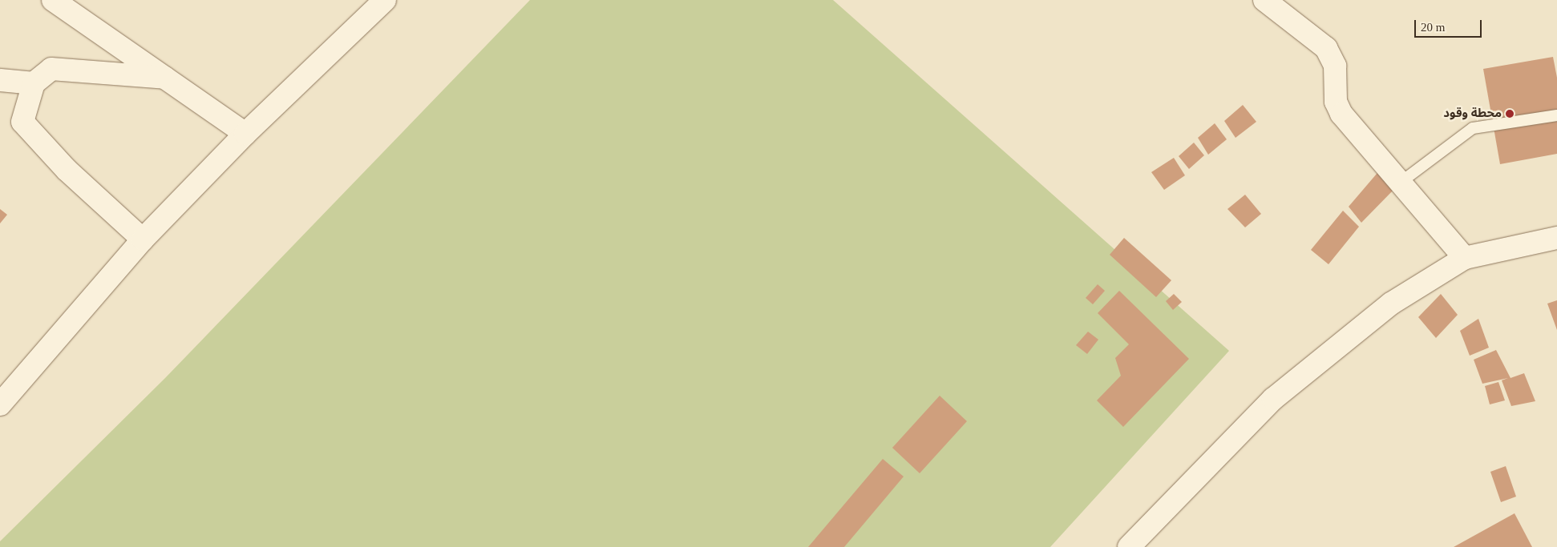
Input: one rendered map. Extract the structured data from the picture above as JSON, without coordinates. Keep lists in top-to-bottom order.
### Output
{
  "places": ["محطة وقود"],
  "scale_bar": "20 m"
}
